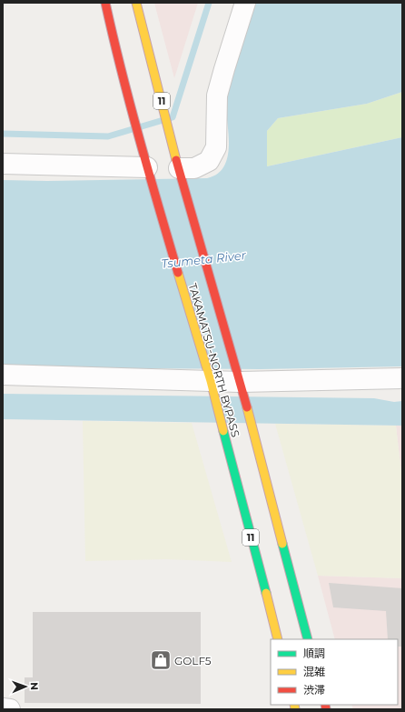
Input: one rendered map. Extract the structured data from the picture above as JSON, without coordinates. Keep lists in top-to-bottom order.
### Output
{
  "streets": {
    "highway": ["11", "TAKAMATSU-NORTH BYPASS"]
  },
  "water": ["Tsumeta River"],
  "places": {
    "shop": ["GOLF5"]
  },
  "legend": ["順調", "混雑", "渋滞"],
  "north": "right"
}
